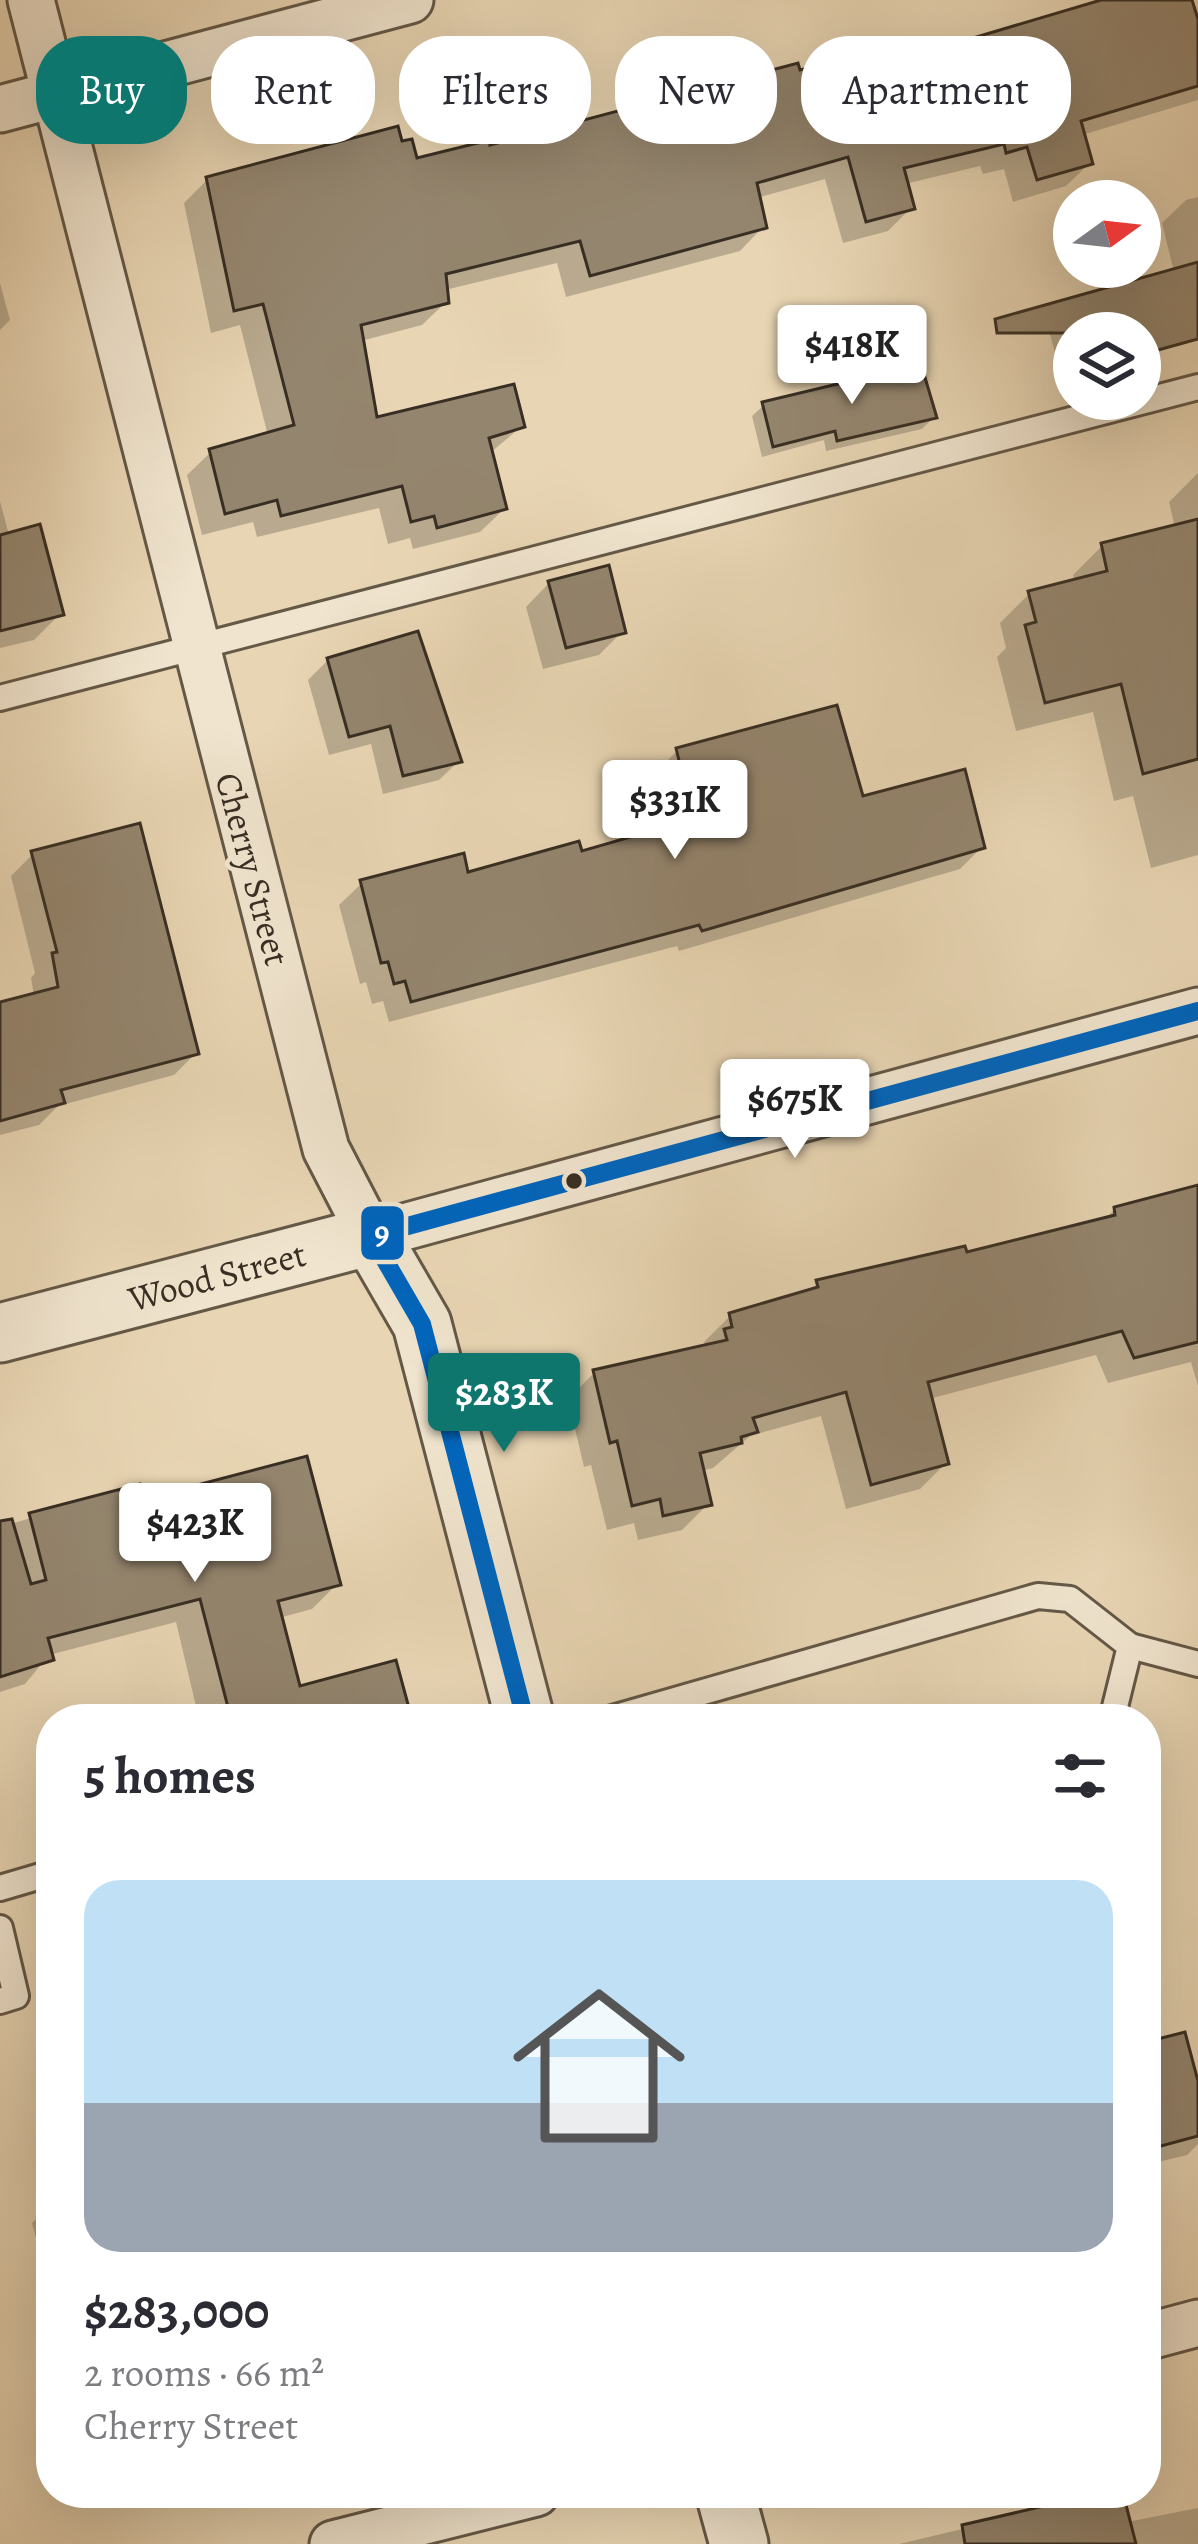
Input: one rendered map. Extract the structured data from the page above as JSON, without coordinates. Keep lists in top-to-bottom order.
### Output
{
  "streets": {
    "street": ["Cherry Street", "Wood Street"]
  },
  "crossings": [
    ["Cherry Street", "Wood Street"]
  ],
  "lines": ["transit line 9"],
  "north": "right",
  "page": {
    "chip": [
      "Buy",
      "Rent",
      "Filters",
      "New",
      "Apartment"
    ],
    "price": [
      "$418K",
      "$331K",
      "$675K",
      "$283K",
      "$423K"
    ],
    "heading": "5 homes",
    "list": [
      {
        "name": "$283,000",
        "note": "2 rooms · 66 m² · Cherry Street"
      }
    ]
  }
}
